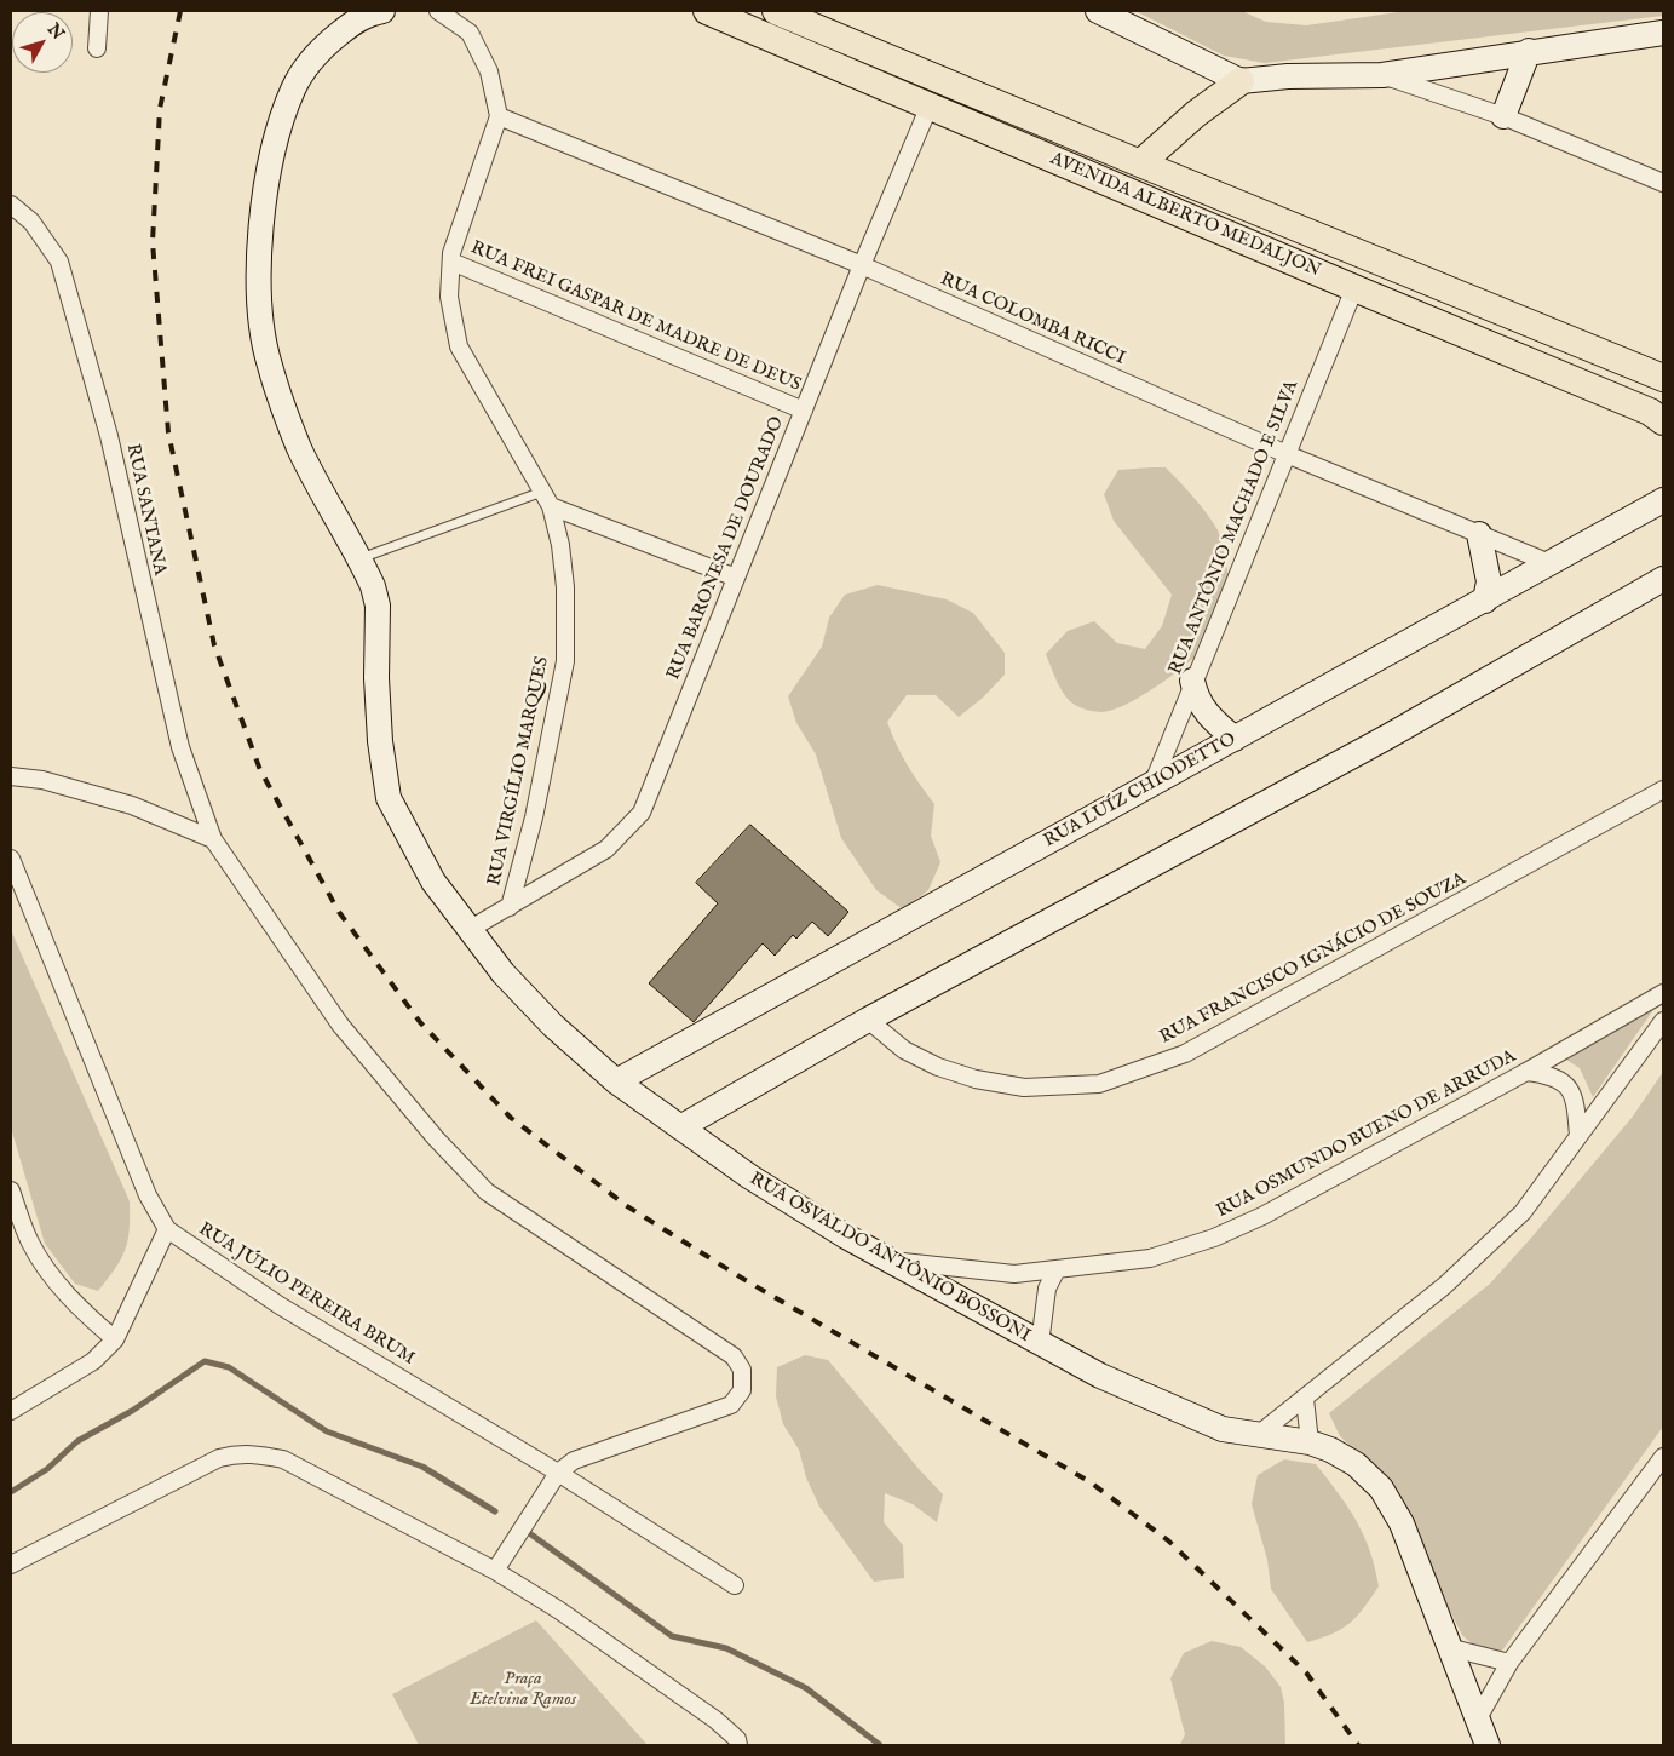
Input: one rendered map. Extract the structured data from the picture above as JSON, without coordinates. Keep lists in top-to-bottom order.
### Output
{
  "streets": {
    "main road": ["AVENIDA ALBERTO MEDALJON"],
    "street": [
      "RUA FREI GASPAR DE MADRE DE DEUS",
      "RUA COLOMBA RICCI",
      "RUA SANTANA",
      "RUA ANTÔNIO MACHADO E SILVA",
      "RUA BARONESA DE DOURADO",
      "RUA VIRGÍLIO MARQUES",
      "RUA LUÍZ CHIODETTO",
      "RUA FRANCISCO IGNÁCIO DE SOUZA",
      "RUA OSMUNDO BUENO DE ARRUDA",
      "RUA OSVALDO ANTÔNIO BOSSONI",
      "RUA JÚLIO PEREIRA BRUM"
    ]
  },
  "crossings": [
    ["AVENIDA ALBERTO MEDALJON", "RUA ANTÔNIO MACHADO E SILVA"],
    ["AVENIDA ALBERTO MEDALJON", "RUA BARONESA DE DOURADO"],
    ["RUA FREI GASPAR DE MADRE DE DEUS", "RUA BARONESA DE DOURADO"],
    ["RUA FREI GASPAR DE MADRE DE DEUS", "RUA VIRGÍLIO MARQUES"],
    ["RUA COLOMBA RICCI", "RUA ANTÔNIO MACHADO E SILVA"],
    ["RUA COLOMBA RICCI", "RUA BARONESA DE DOURADO"],
    ["RUA COLOMBA RICCI", "RUA VIRGÍLIO MARQUES"],
    ["RUA COLOMBA RICCI", "RUA LUÍZ CHIODETTO"],
    ["RUA SANTANA", "RUA JÚLIO PEREIRA BRUM"],
    ["RUA ANTÔNIO MACHADO E SILVA", "RUA LUÍZ CHIODETTO"],
    ["RUA BARONESA DE DOURADO", "RUA VIRGÍLIO MARQUES"],
    ["RUA BARONESA DE DOURADO", "RUA OSVALDO ANTÔNIO BOSSONI"],
    ["RUA LUÍZ CHIODETTO", "RUA OSVALDO ANTÔNIO BOSSONI"],
    ["RUA OSMUNDO BUENO DE ARRUDA", "RUA OSVALDO ANTÔNIO BOSSONI"]
  ],
  "parks": ["Praça Etelvina Ramos"],
  "north": "top right"
}
